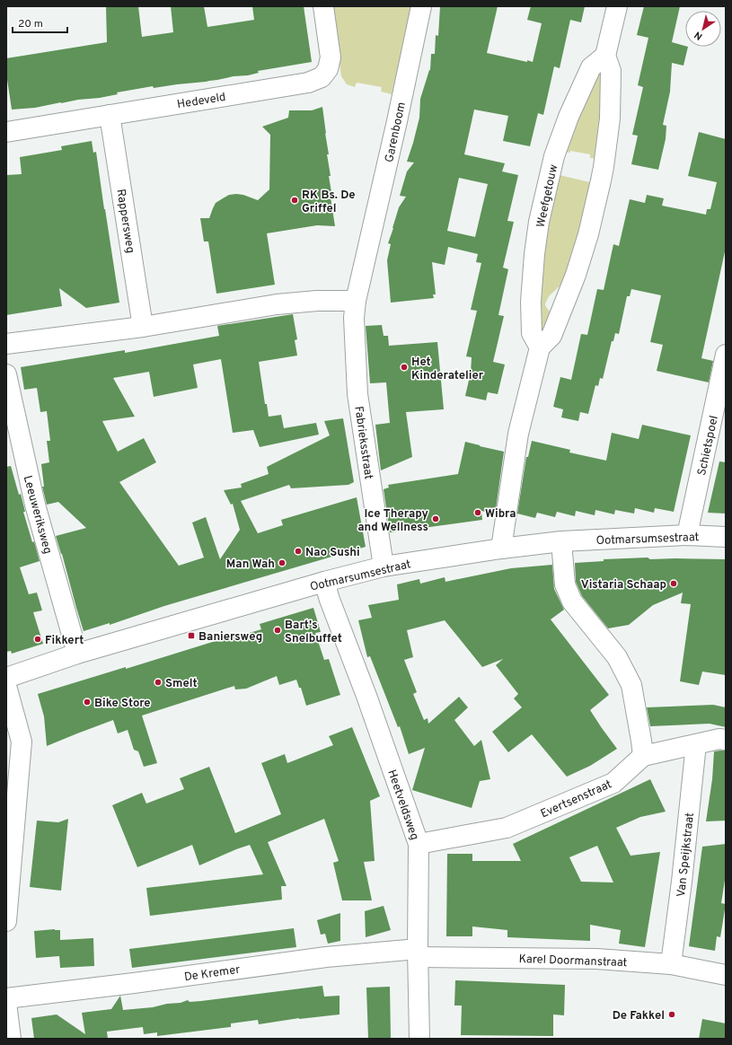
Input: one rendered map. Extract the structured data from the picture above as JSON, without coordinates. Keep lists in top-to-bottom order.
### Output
{
  "streets": {
    "street": [
      "Hedeveld",
      "Garenboom",
      "Weefgetouw",
      "Rappersweg",
      "Fabrieksstraat",
      "Schietspoel",
      "Leeuweriksweg",
      "Ootmarsumsestraat",
      "Evertsenstraat",
      "Heetveldsweg",
      "Van Speijkstraat",
      "Karel Doormanstraat",
      "De Kremer"
    ]
  },
  "crossings": [
    ["Hedeveld", "Rappersweg"],
    ["Garenboom", "Fabrieksstraat"],
    ["Fabrieksstraat", "Ootmarsumsestraat"],
    ["Schietspoel", "Ootmarsumsestraat"],
    ["Leeuweriksweg", "Ootmarsumsestraat"],
    ["Ootmarsumsestraat", "Heetveldsweg"],
    ["Evertsenstraat", "Heetveldsweg"],
    ["Evertsenstraat", "Van Speijkstraat"],
    ["Heetveldsweg", "Karel Doormanstraat"],
    ["Heetveldsweg", "De Kremer"],
    ["Van Speijkstraat", "Karel Doormanstraat"],
    ["Karel Doormanstraat", "De Kremer"]
  ],
  "places": {
    "other": [
      "RK Bs. De Griffel",
      "Het Kinderatelier",
      "Wibra",
      "Ice Therapy and Wellness",
      "Nao Sushi",
      "Man Wah",
      "Vistaria Schaap",
      "Bart's Snelbuffet",
      "Fikkert",
      "Smelt",
      "Bike Store",
      "De Fakkel"
    ],
    "transit": ["Baniersweg"]
  },
  "scale_bar": "20 m",
  "north": "bottom left"
}
